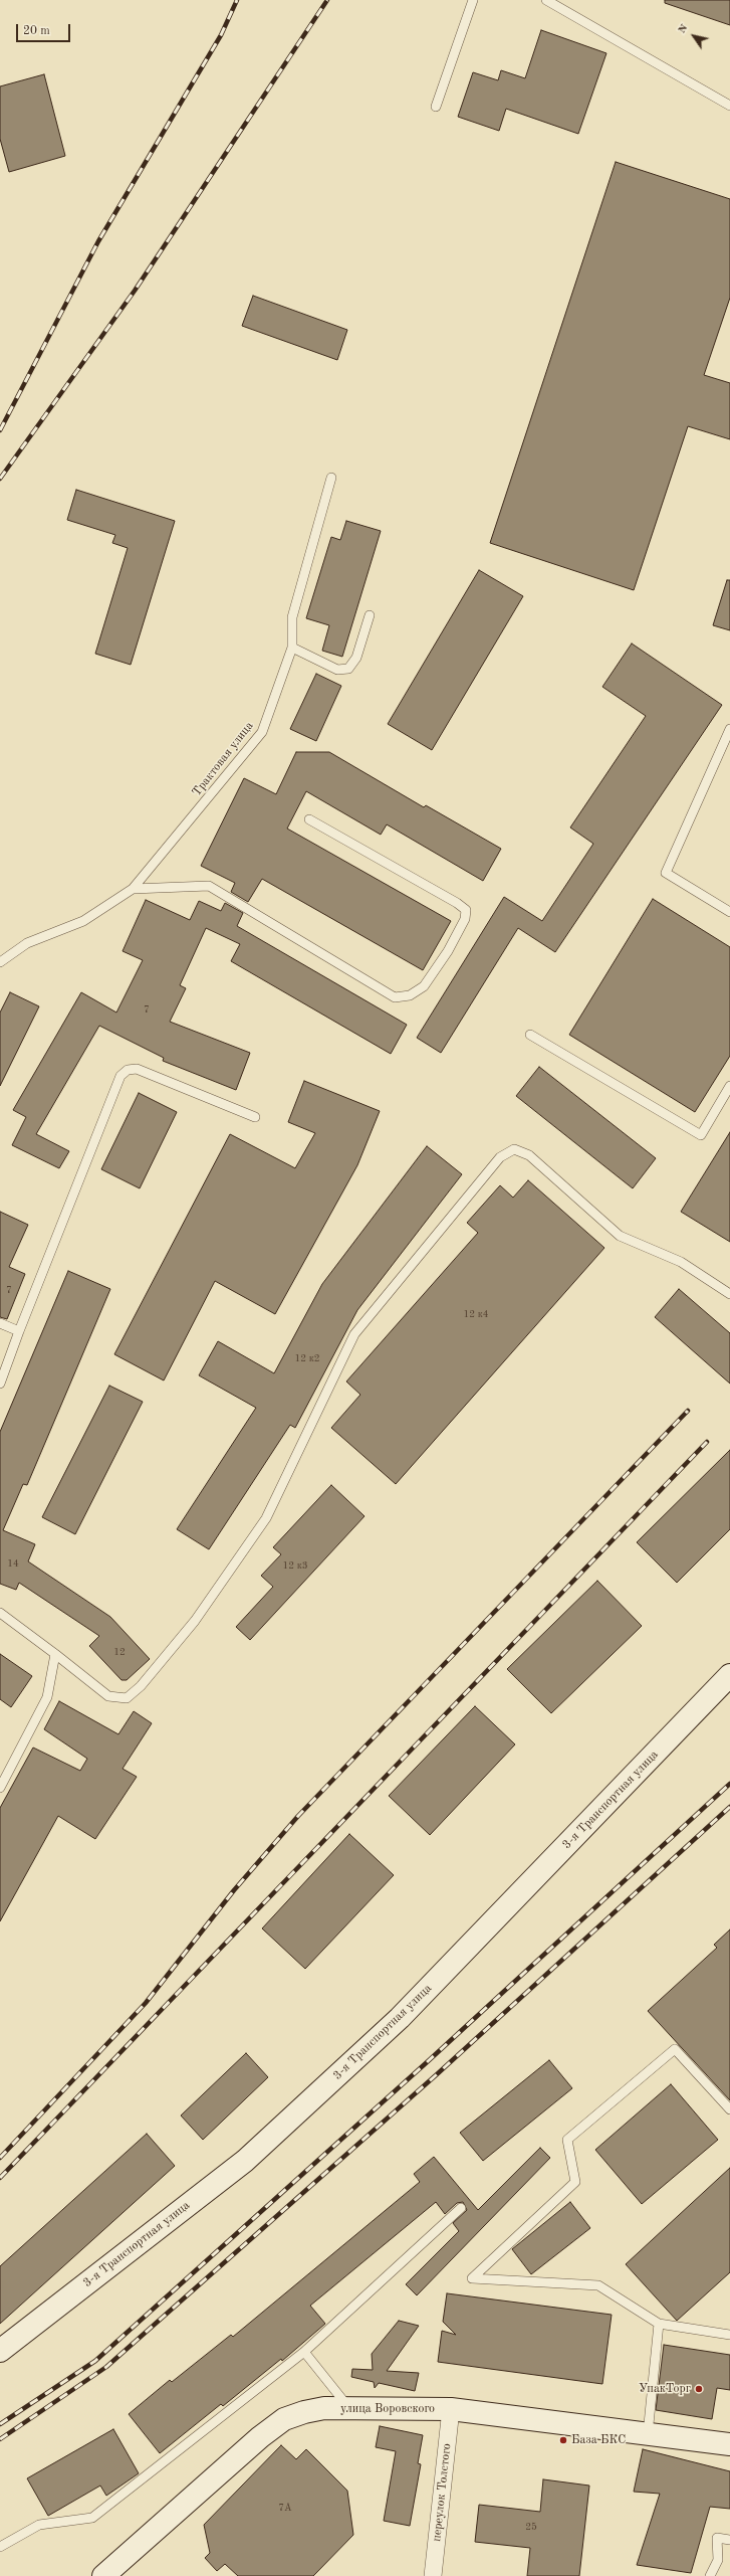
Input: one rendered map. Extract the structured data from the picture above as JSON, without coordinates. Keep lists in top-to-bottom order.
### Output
{
  "streets": {
    "street": ["3-я Транспортная улица", "улица Воровского", "переулок Толстого"],
    "lane": ["Трактовая улица"]
  },
  "crossings": [
    ["улица Воровского", "переулок Толстого"]
  ],
  "places": ["УпакТорг", "База БКС"],
  "house_numbers": [
    "7",
    "7",
    "12 к4",
    "12 к2",
    "14",
    "12 к3",
    "12",
    "7А",
    "25"
  ],
  "scale_bar": "20 m",
  "north": "top left"
}
